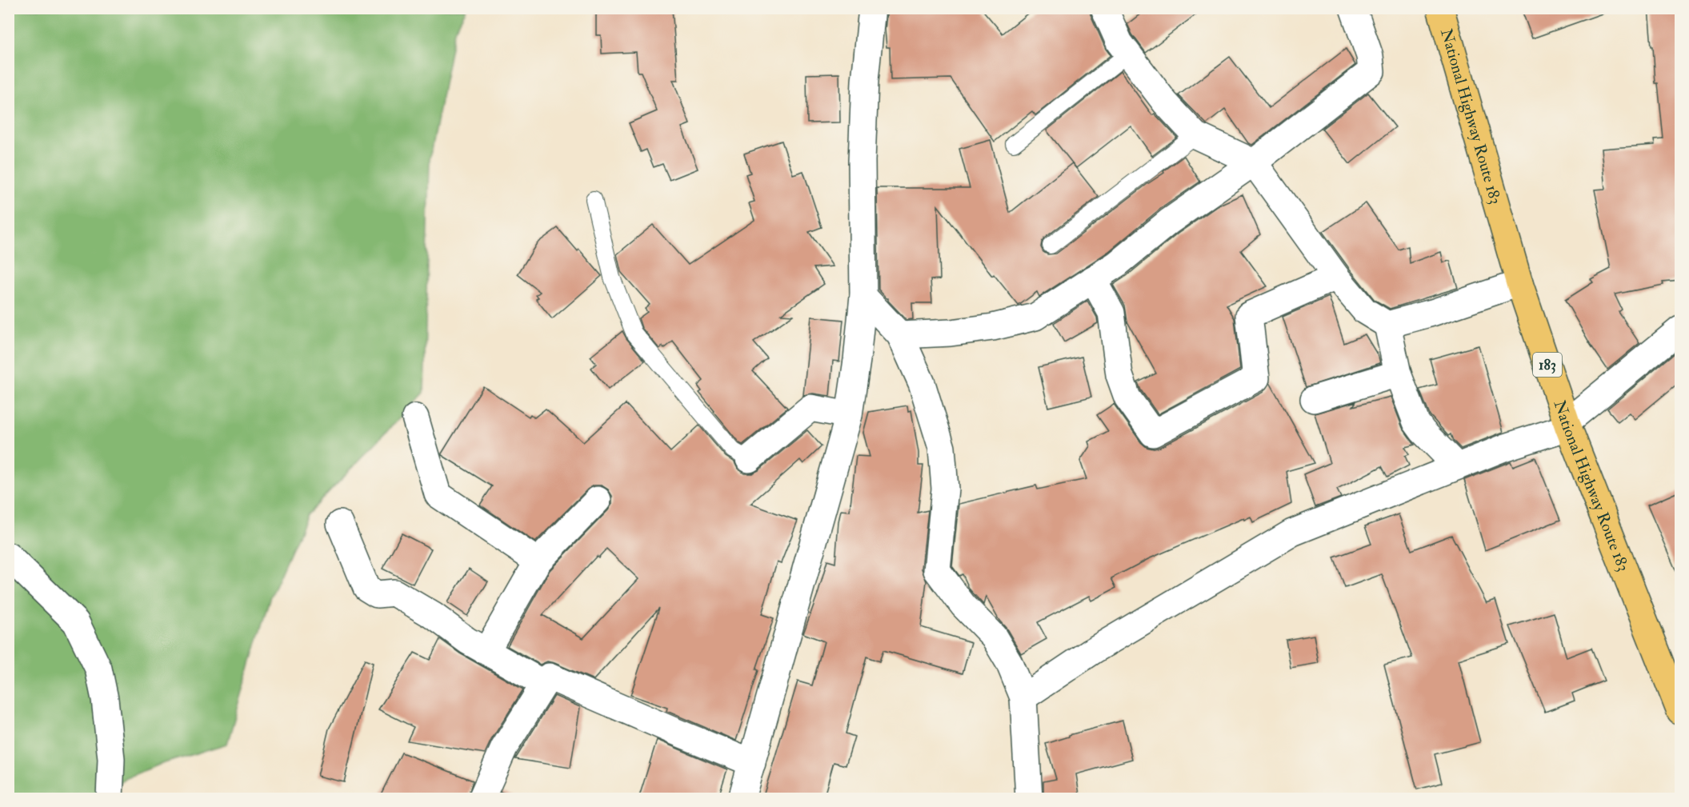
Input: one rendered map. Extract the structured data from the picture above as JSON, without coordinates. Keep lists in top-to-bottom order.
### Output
{
  "streets": {
    "highway": ["National Highway Route 183", "183"]
  }
}
